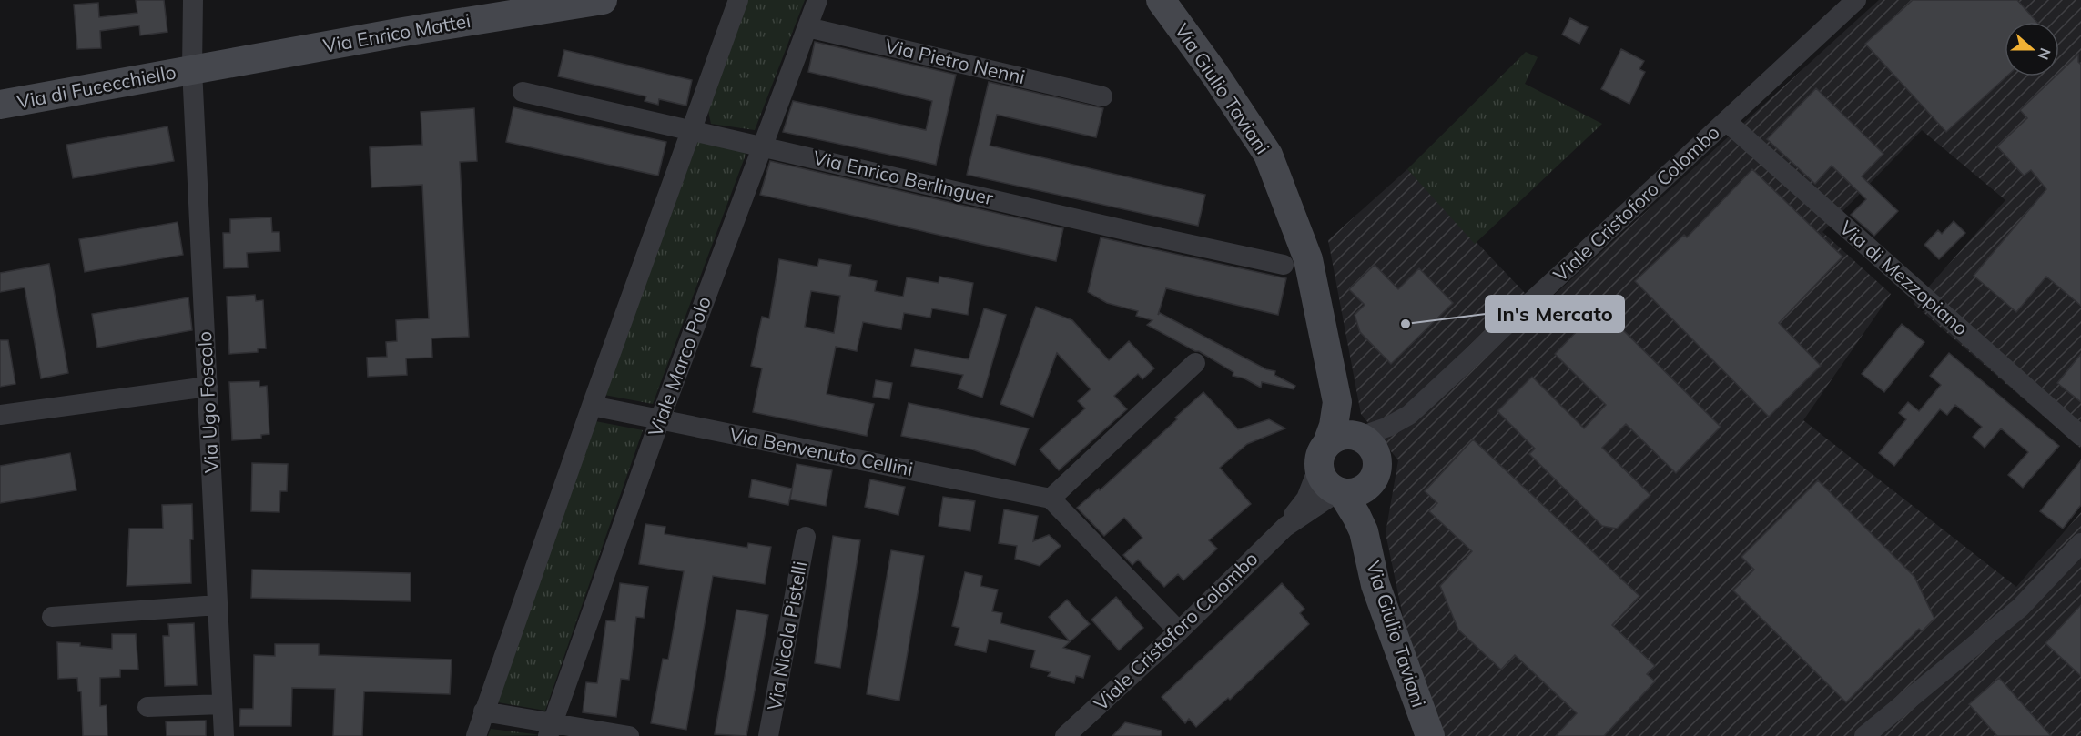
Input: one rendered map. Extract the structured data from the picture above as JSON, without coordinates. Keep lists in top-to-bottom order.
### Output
{
  "streets": {
    "main road": [
      "Via Enrico Mattei",
      "Via di Fucecchiello",
      "Via Giulio Taviani",
      "Viale Cristoforo Colombo"
    ],
    "street": [
      "Via Pietro Nenni",
      "Via Enrico Berlinguer",
      "Via di Mezzopiano",
      "Viale Marco Polo",
      "Via Ugo Foscolo",
      "Via Benvenuto Cellini",
      "Via Nicola Pistelli"
    ]
  },
  "crossings": [
    ["Via Enrico Mattei", "Via di Fucecchiello"],
    ["Via Enrico Mattei", "Via Ugo Foscolo"],
    ["Via Pietro Nenni", "Viale Marco Polo"],
    ["Via di Fucecchiello", "Via Ugo Foscolo"],
    ["Via Giulio Taviani", "Viale Cristoforo Colombo"],
    ["Via Enrico Berlinguer", "Viale Marco Polo"],
    ["Viale Cristoforo Colombo", "Via di Mezzopiano"],
    ["Viale Marco Polo", "Via Benvenuto Cellini"]
  ],
  "places": ["In's Mercato"],
  "north": "right"
}
